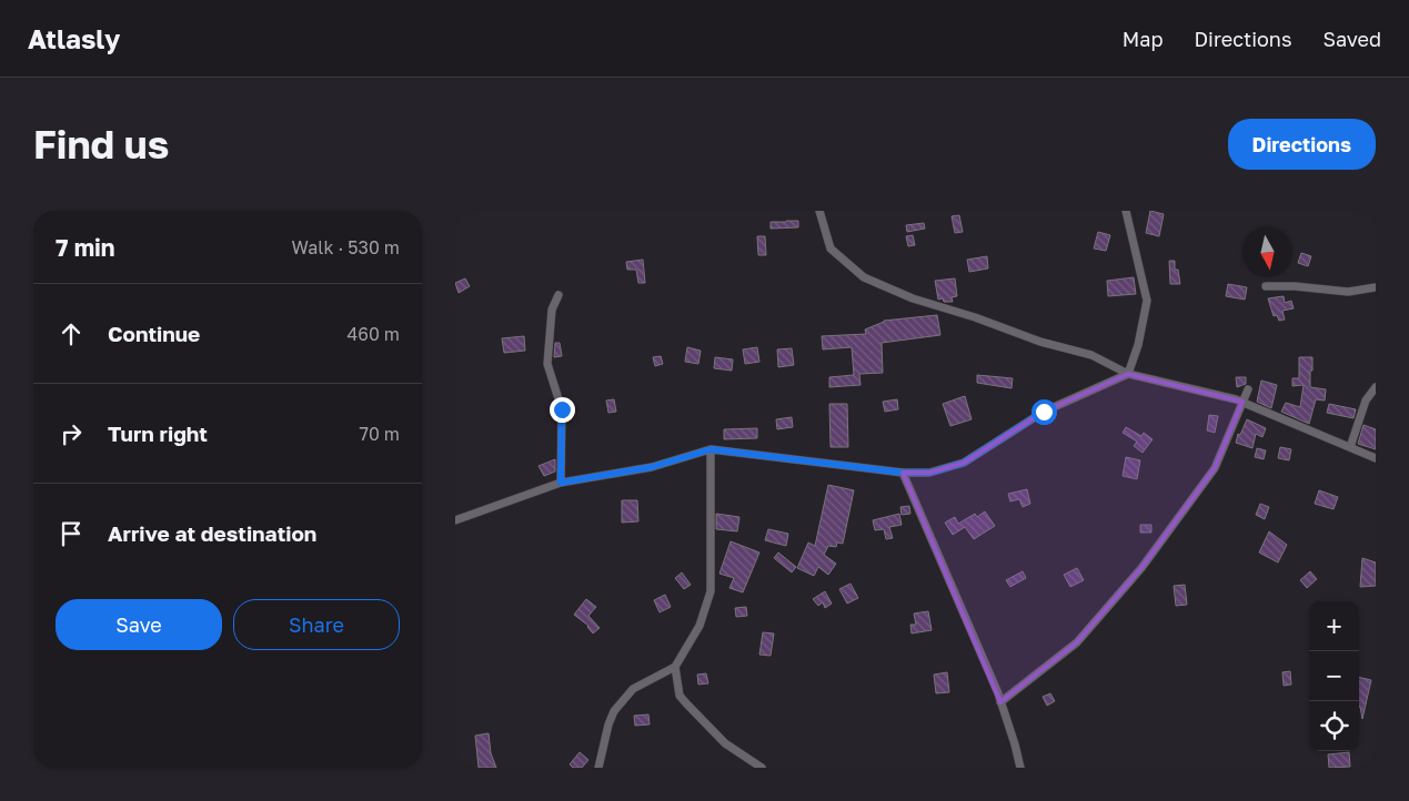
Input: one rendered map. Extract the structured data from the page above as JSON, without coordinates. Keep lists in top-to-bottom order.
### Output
{
  "north": "bottom",
  "page": {
    "header": "Atlasly",
    "nav": ["Map", "Directions", "Saved"],
    "buttons": [
      "Directions",
      ["Save", "Share"]
    ],
    "title": "Find us",
    "heading": ["7 min", "Walk · 530 m"],
    "list": [
      ["Continue", "460 m"],
      ["Turn right", "70 m"],
      "Arrive at destination"
    ],
    "map_buttons": ["+", "−"]
  }
}
